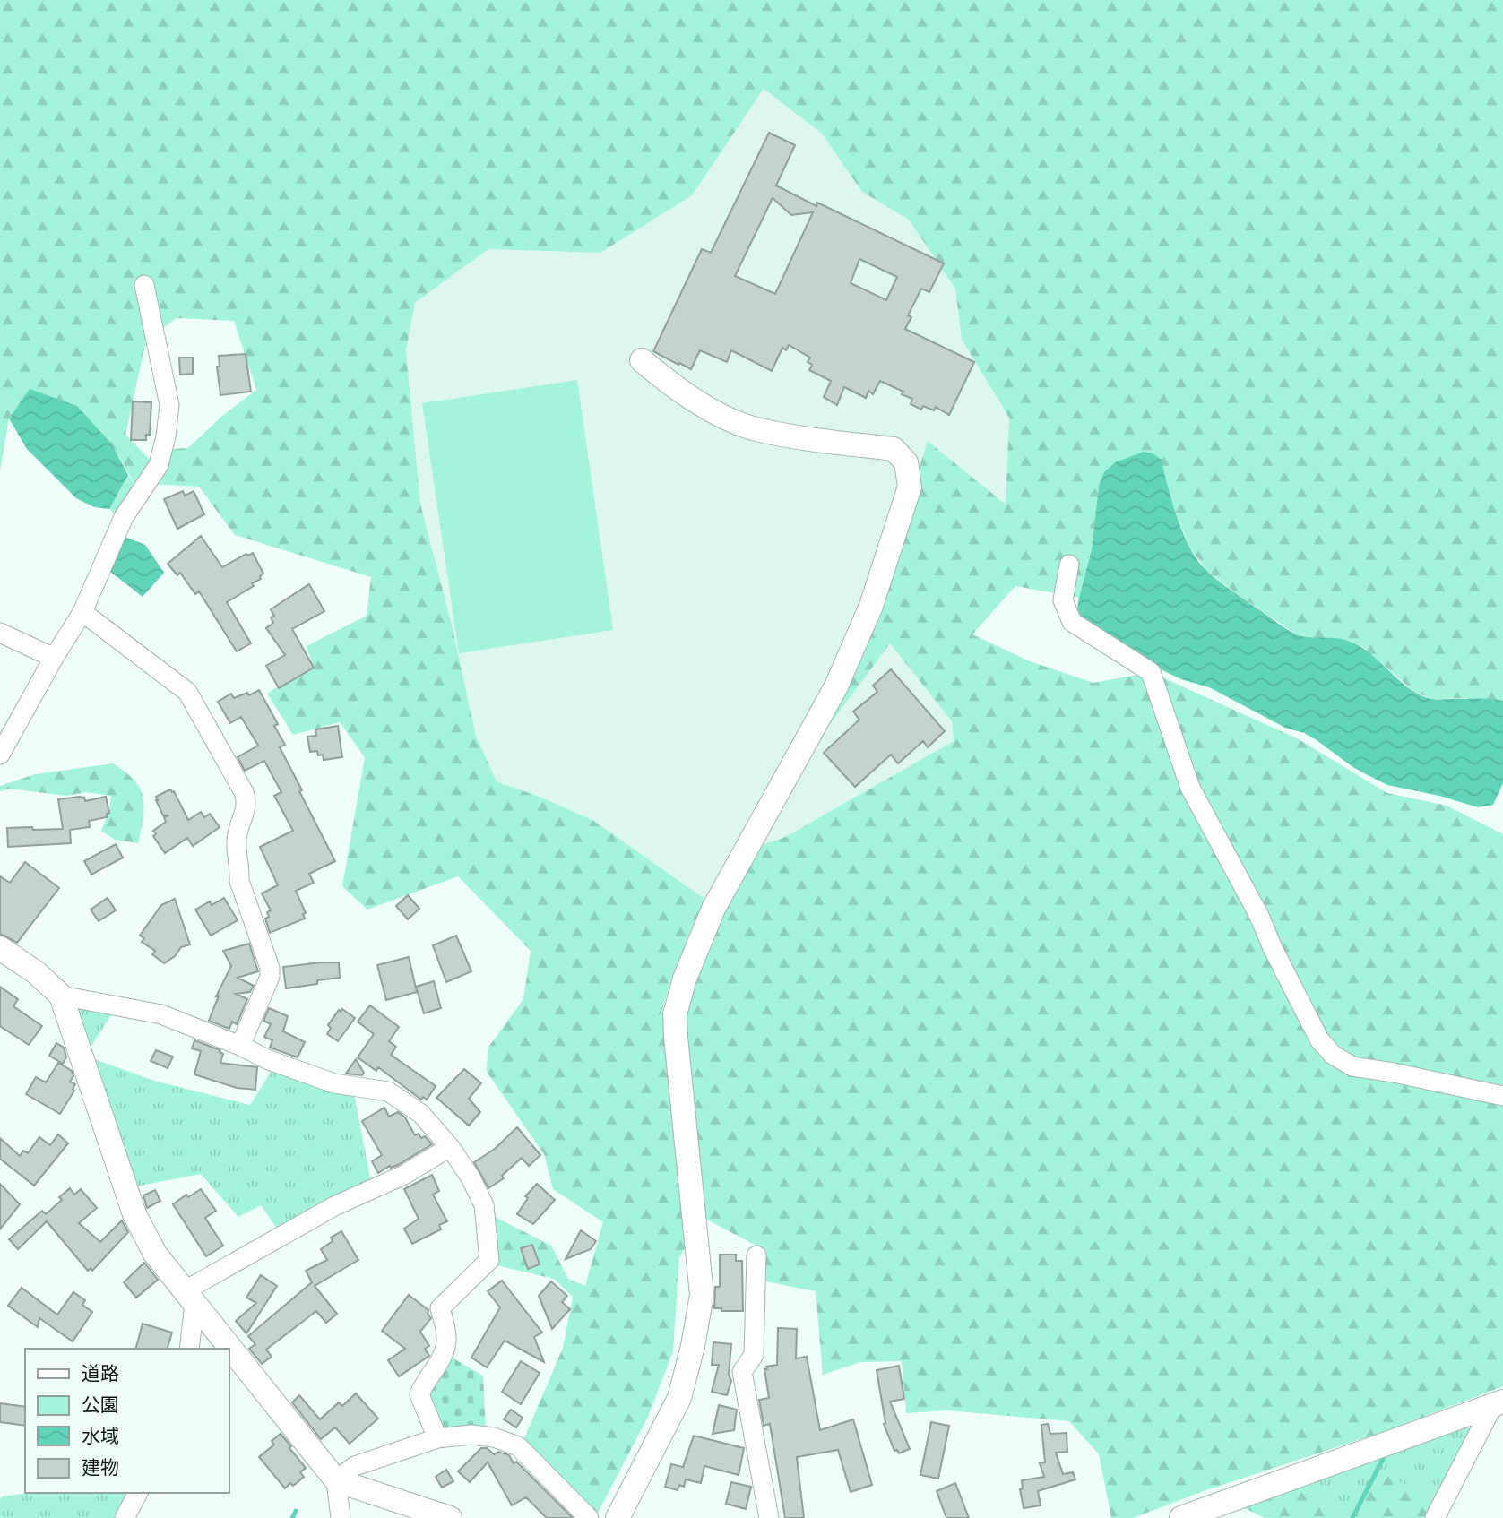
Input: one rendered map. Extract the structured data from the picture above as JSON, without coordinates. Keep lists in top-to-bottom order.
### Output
{
  "legend": [
    "道路",
    "公園",
    "水域",
    "建物"
  ]
}
